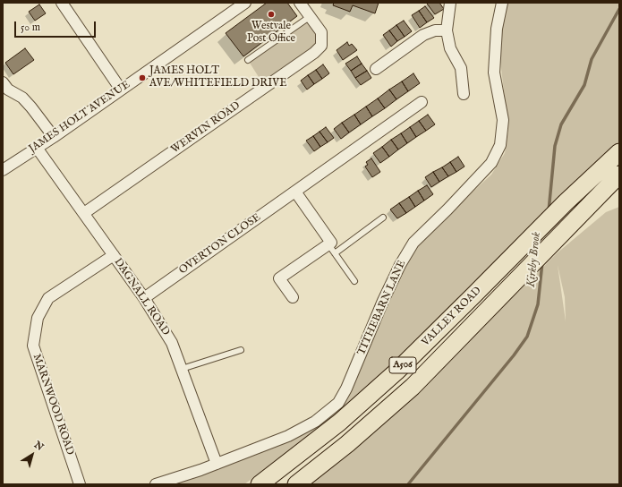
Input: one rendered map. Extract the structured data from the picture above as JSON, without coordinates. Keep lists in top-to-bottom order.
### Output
{
  "streets": {
    "main road": ["VALLEY ROAD", "A506"],
    "street": [
      "JAMES HOLT AVENUE",
      "WERVIN ROAD",
      "OVERTON CLOSE",
      "DAGNALL ROAD",
      "TITHEBARN LANE",
      "MARNWOOD ROAD"
    ]
  },
  "crossings": [
    ["JAMES HOLT AVENUE", "DAGNALL ROAD"],
    ["WERVIN ROAD", "DAGNALL ROAD"],
    ["OVERTON CLOSE", "DAGNALL ROAD"],
    ["DAGNALL ROAD", "TITHEBARN LANE"],
    ["DAGNALL ROAD", "MARNWOOD ROAD"]
  ],
  "water": ["Kirkby Brook"],
  "places": ["Westvale Post Office", "JAMES HOLT AVE/WHITEFIELD DRIVE"],
  "scale_bar": "50 m",
  "north": "top right"
}
